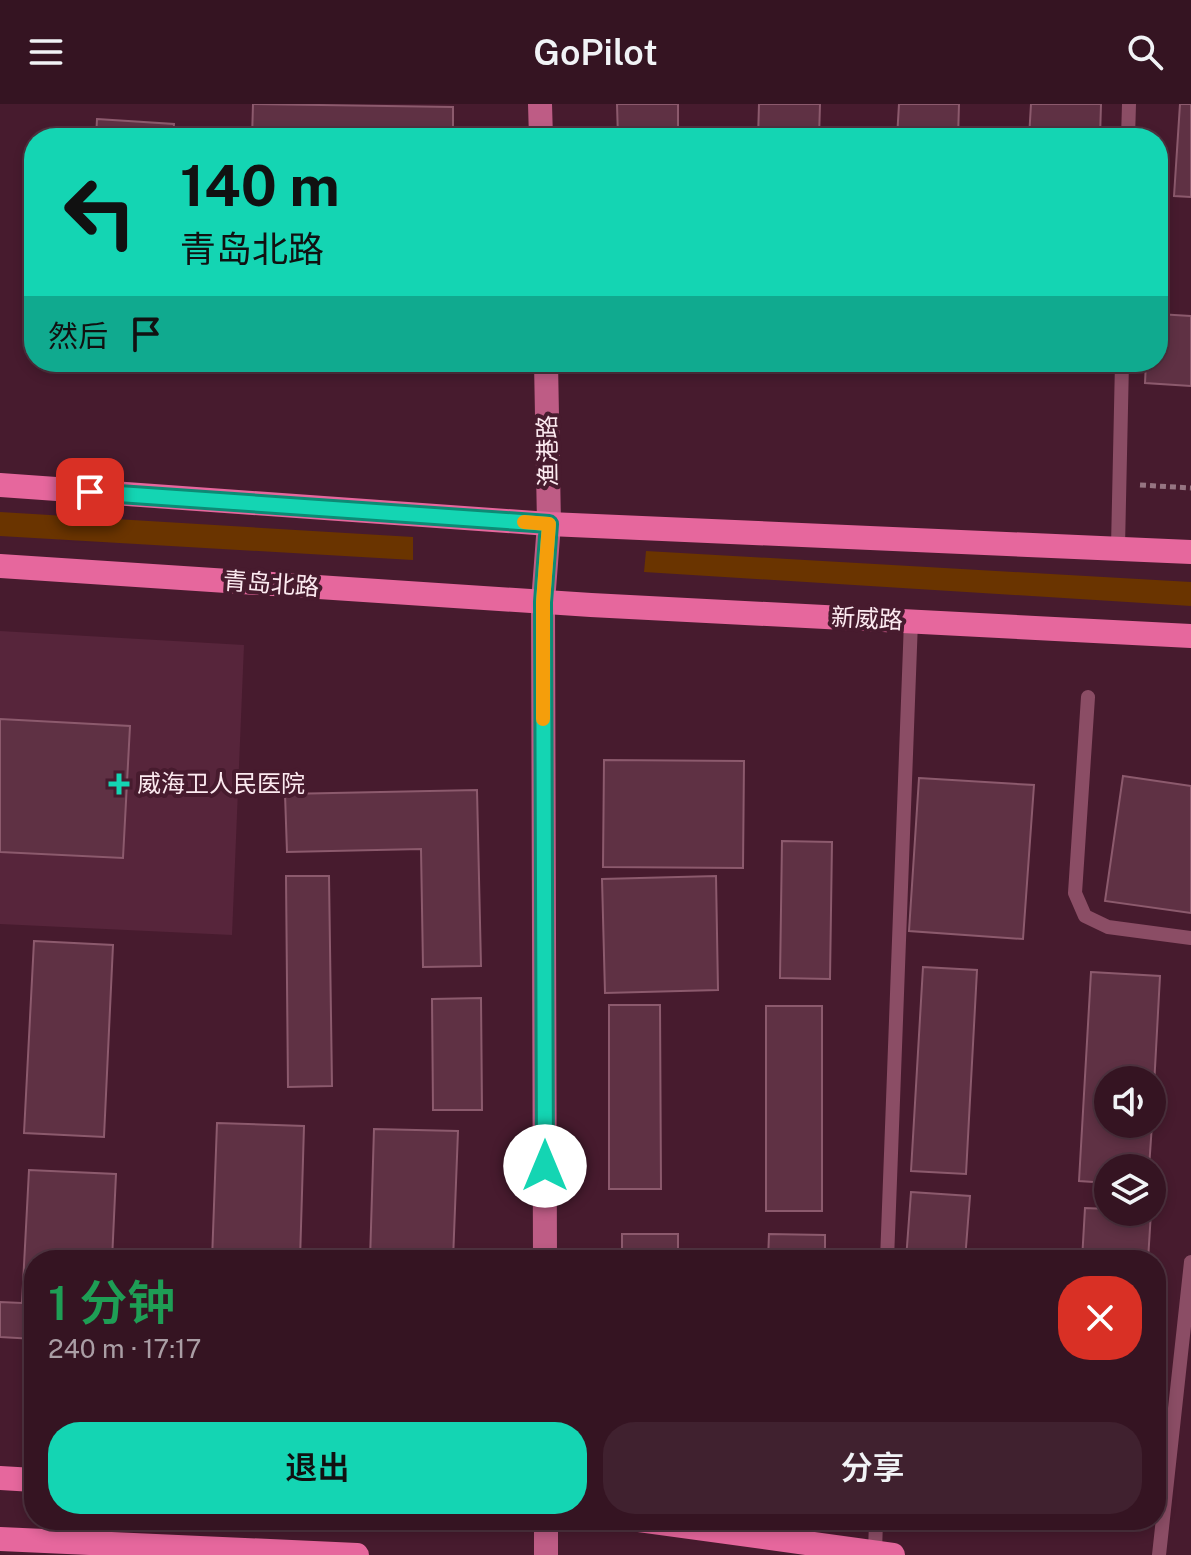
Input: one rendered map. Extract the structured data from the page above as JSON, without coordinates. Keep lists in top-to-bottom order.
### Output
{
  "streets": {
    "main road": ["青岛北路", "新威路"],
    "street": ["渔港路"]
  },
  "crossings": [
    ["渔港路", "青岛北路"],
    ["渔港路", "新威路"],
    ["青岛北路", "新威路"]
  ],
  "places": {
    "health": ["威海卫人民医院"]
  },
  "page": {
    "header": "GoPilot",
    "turn": ["140 m", "青岛北路"],
    "then": "然后",
    "heading": ["1 分钟", "240 m · 17:17"],
    "buttons": ["退出", "分享"]
  }
}
